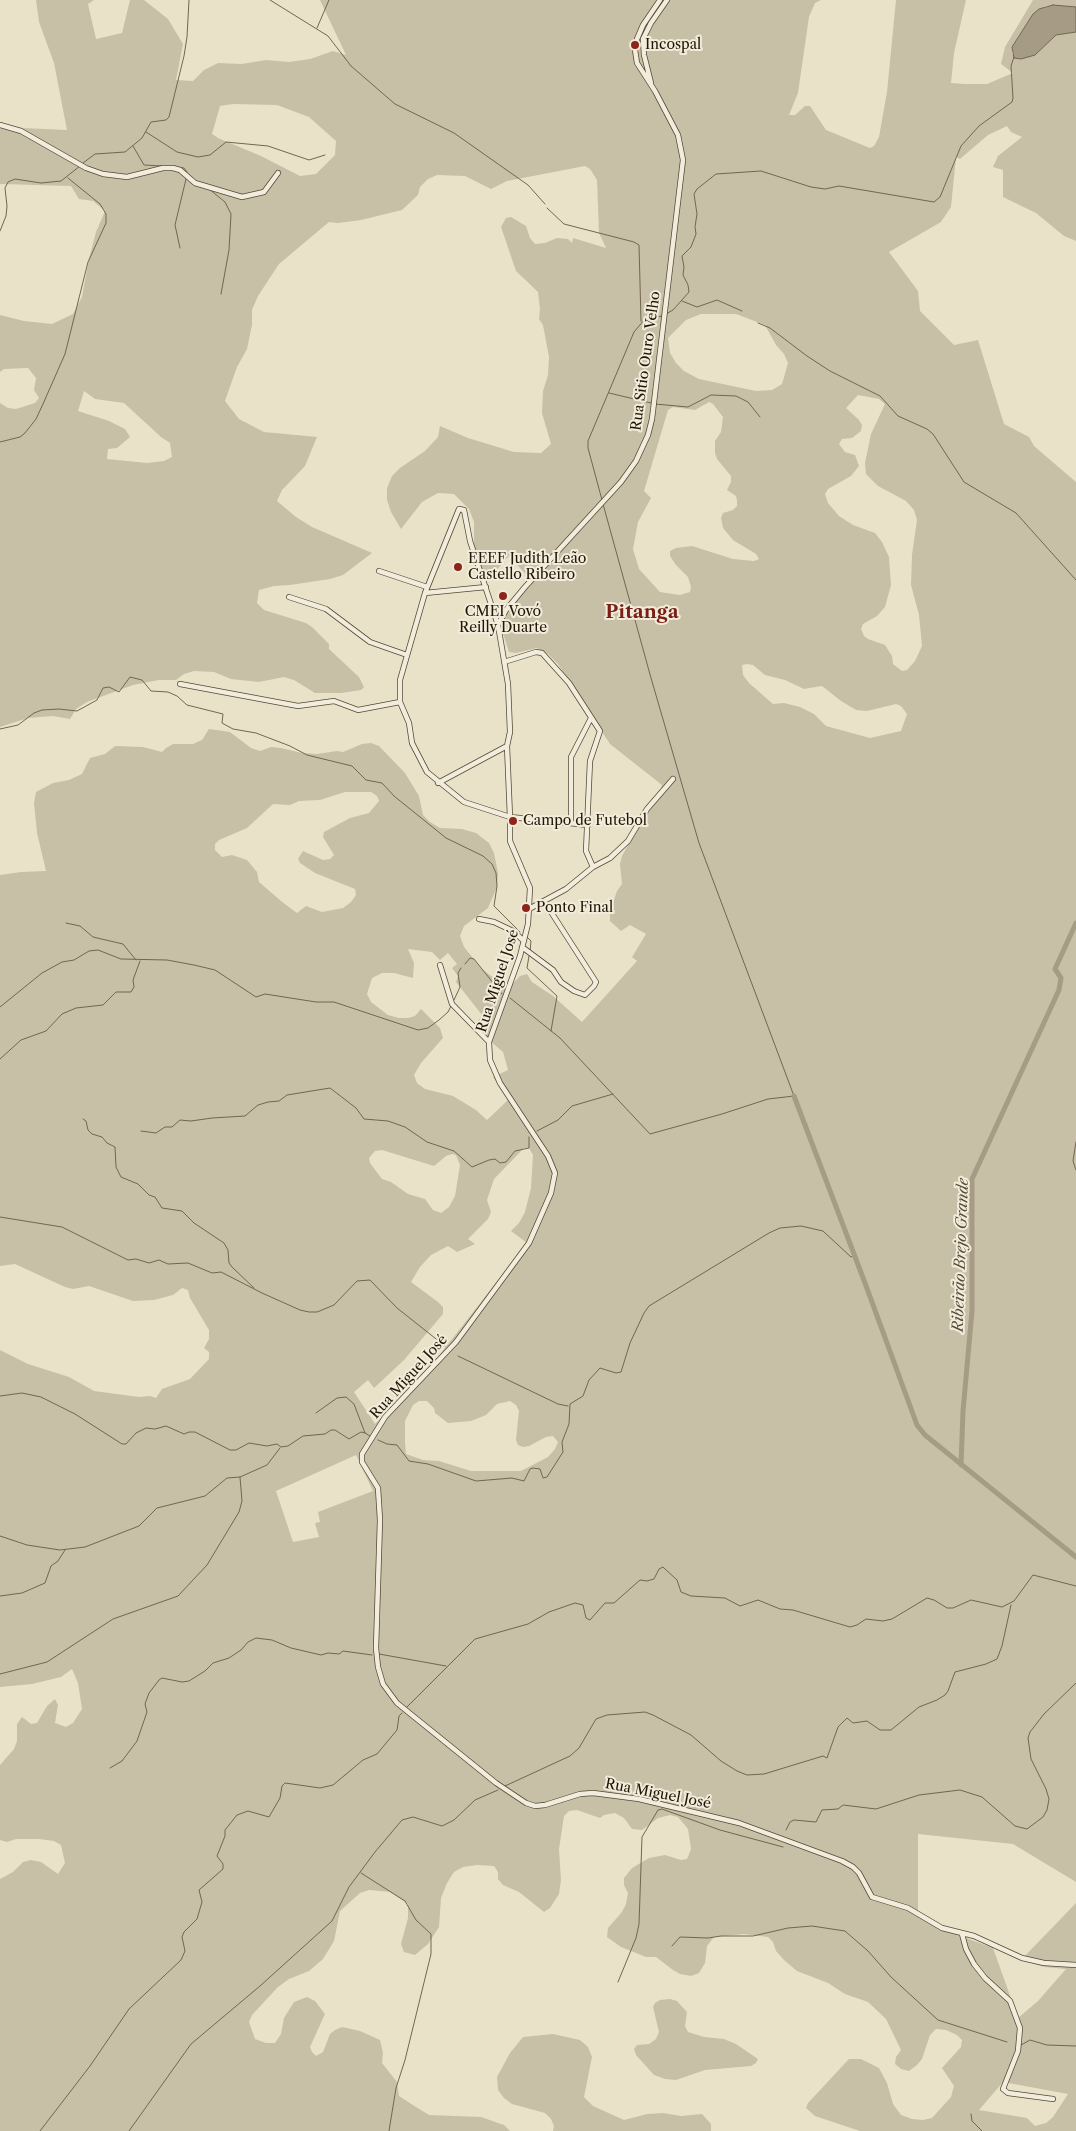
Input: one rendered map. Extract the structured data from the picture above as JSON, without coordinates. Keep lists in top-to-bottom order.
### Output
{
  "streets": {
    "street": ["Rua Sitio Ouro Velho", "Rua Miguel José"]
  },
  "crossings": [
    ["Rua Sitio Ouro Velho", "Rua Miguel José"]
  ],
  "districts": ["Pitanga"],
  "water": ["Ribeirão Brejo Grande"],
  "places": [
    "Incospal",
    "EEEF Judith Leão Castello Ribeiro",
    "CMEI Vovó Reilly Duarte",
    "Campo de Futebol",
    "Ponto Final"
  ]
}
